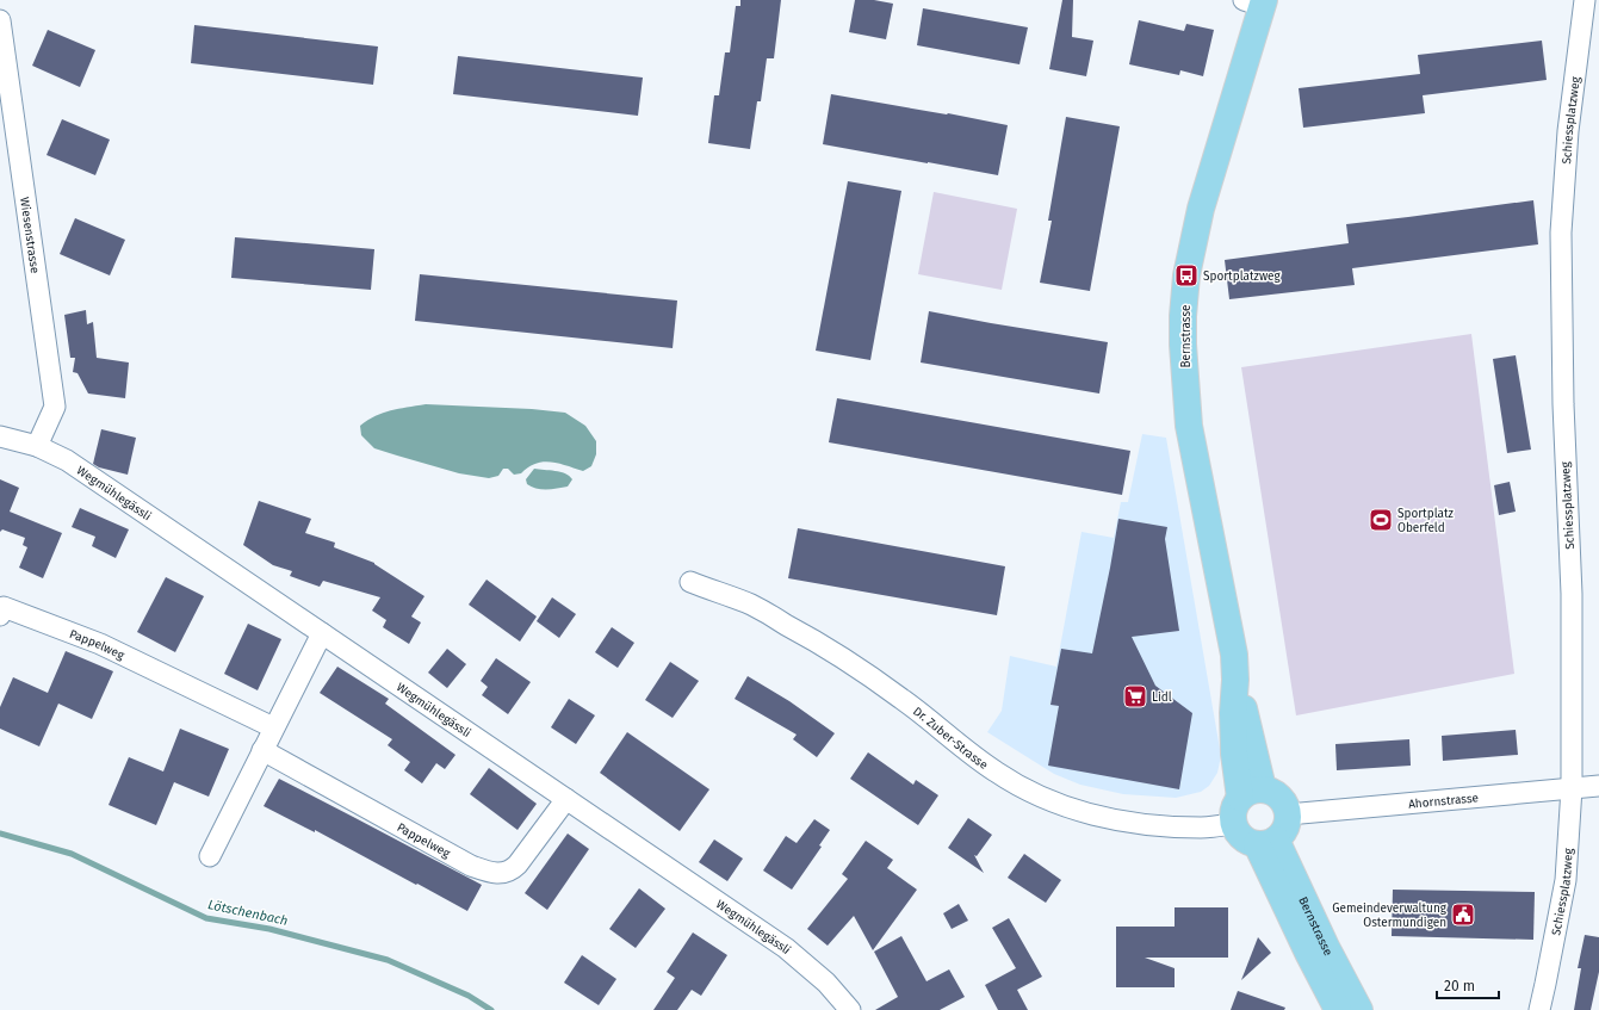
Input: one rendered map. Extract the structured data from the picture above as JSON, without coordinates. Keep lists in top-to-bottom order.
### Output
{
  "streets": {
    "main road": ["Bernstrasse"],
    "street": [
      "Schiessplatzweg",
      "Wiesenstrasse",
      "Wegmühlegässli",
      "Pappelweg",
      "Dr. Zuber-Strasse",
      "Ahornstrasse"
    ]
  },
  "crossings": [
    ["Schiessplatzweg", "Ahornstrasse"],
    ["Wiesenstrasse", "Wegmühlegässli"],
    ["Bernstrasse", "Dr. Zuber-Strasse"],
    ["Bernstrasse", "Ahornstrasse"],
    ["Wegmühlegässli", "Pappelweg"],
    ["Dr. Zuber-Strasse", "Ahornstrasse"]
  ],
  "water": ["Lötschenbach"],
  "places": {
    "bus stop": ["Sportplatzweg"],
    "sports": ["Sportplatz Oberfeld"],
    "supermarket": ["Lidl"],
    "public building": ["Gemeindeverwaltung Ostermundigen"]
  },
  "scale_bar": "20 m"
}
